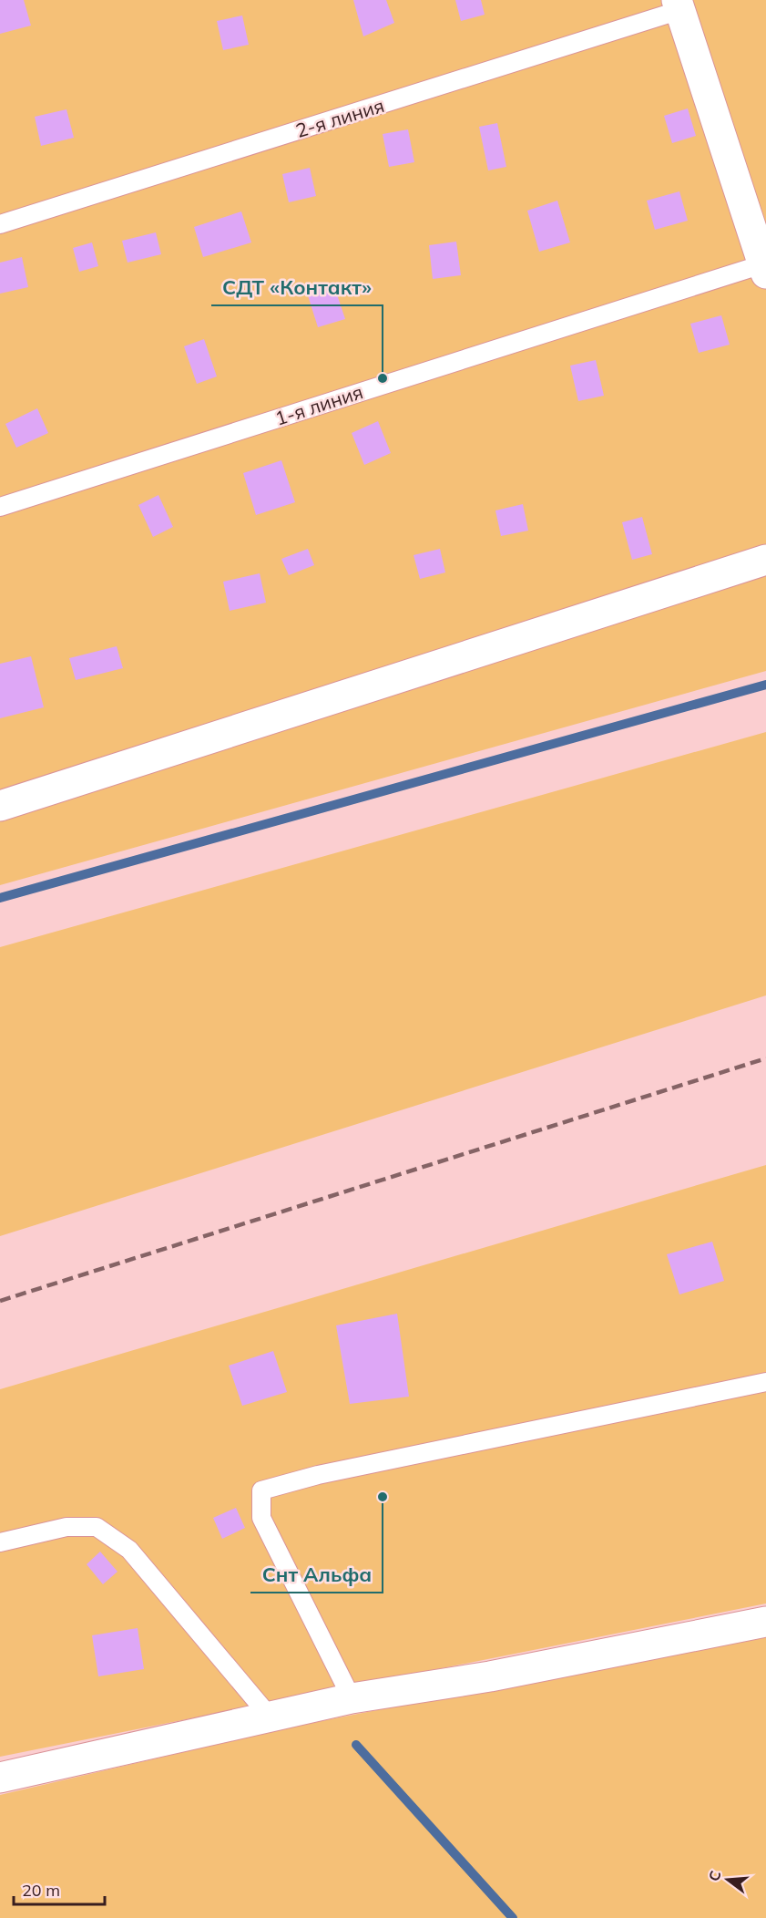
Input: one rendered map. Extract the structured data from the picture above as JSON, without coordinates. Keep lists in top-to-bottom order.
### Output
{
  "streets": {
    "lane": ["2-я линия", "1-я линия"]
  },
  "places": ["СДТ «Контакт»", "Снт Альфа"],
  "scale_bar": "20 m",
  "north": "left"
}
